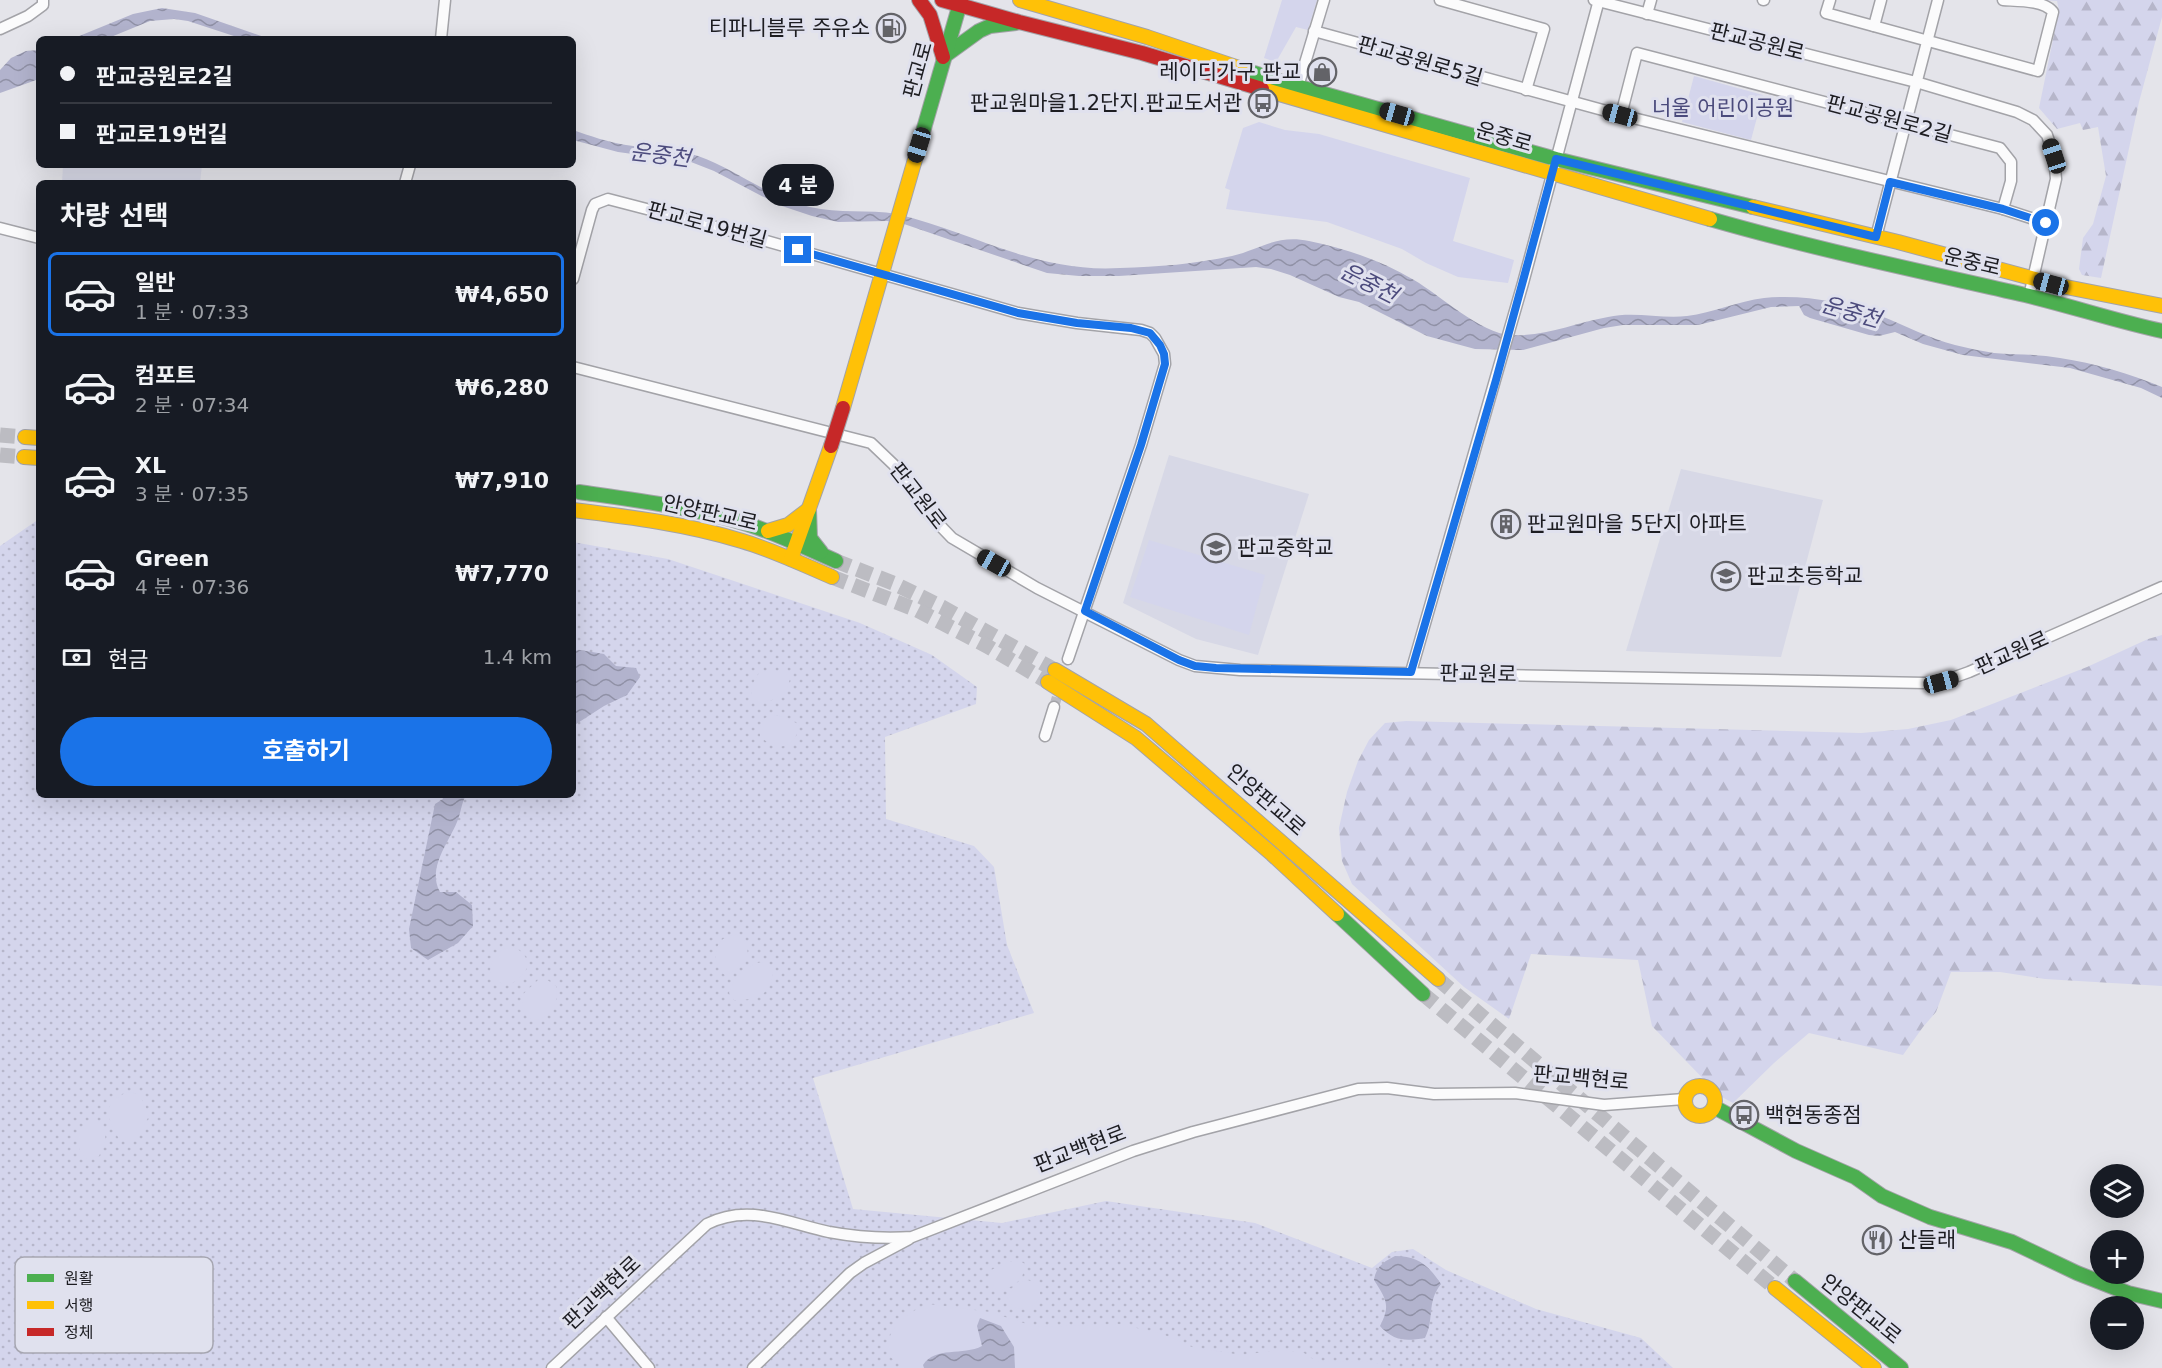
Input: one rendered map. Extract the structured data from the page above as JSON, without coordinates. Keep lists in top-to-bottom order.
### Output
{
  "streets": {
    "main road": ["판교로", "운중로", "안양판교로"],
    "street": [
      "판교공원로",
      "판교공원로5길",
      "판교공원로2길",
      "판교로19번길",
      "판교원로",
      "판교백현로"
    ]
  },
  "crossings": [
    ["판교공원로", "판교공원로5길"],
    ["판교공원로", "운중로"],
    ["판교공원로", "판교원로"],
    ["판교로", "운중로"],
    ["판교로", "판교로19번길"],
    ["판교로19번길", "판교원로"]
  ],
  "water": ["운중천"],
  "parks": ["너울 어린이공원"],
  "places": {
    "fuel station": ["티파니블루 주유소"],
    "shop": ["레이디가구 판교"],
    "bus stop": ["판교원마을1.2단지.판교도서관", "백현동종점"],
    "building": ["판교원마을 5단지 아파트"],
    "school or university": ["판교중학교", "판교초등학교"],
    "restaurant": ["산들래"]
  },
  "legend": ["원활", "서행", "정체"],
  "page": {
    "banner": ["판교공원로2길", "판교로19번길"],
    "bubble": "4 분",
    "heading": "차량 선택",
    "list": [
      {
        "name": "일반",
        "note": "1 분 · 07:33",
        "value": "₩4,650"
      },
      {
        "name": "컴포트",
        "note": "2 분 · 07:34",
        "value": "₩6,280"
      },
      {
        "name": "XL",
        "note": "3 분 · 07:35",
        "value": "₩7,910"
      },
      {
        "name": "Green",
        "note": "4 분 · 07:36",
        "value": "₩7,770"
      }
    ],
    "pay": ["현금", "1.4 km"],
    "buttons": "호출하기",
    "map_buttons": ["+", "−"]
  }
}
